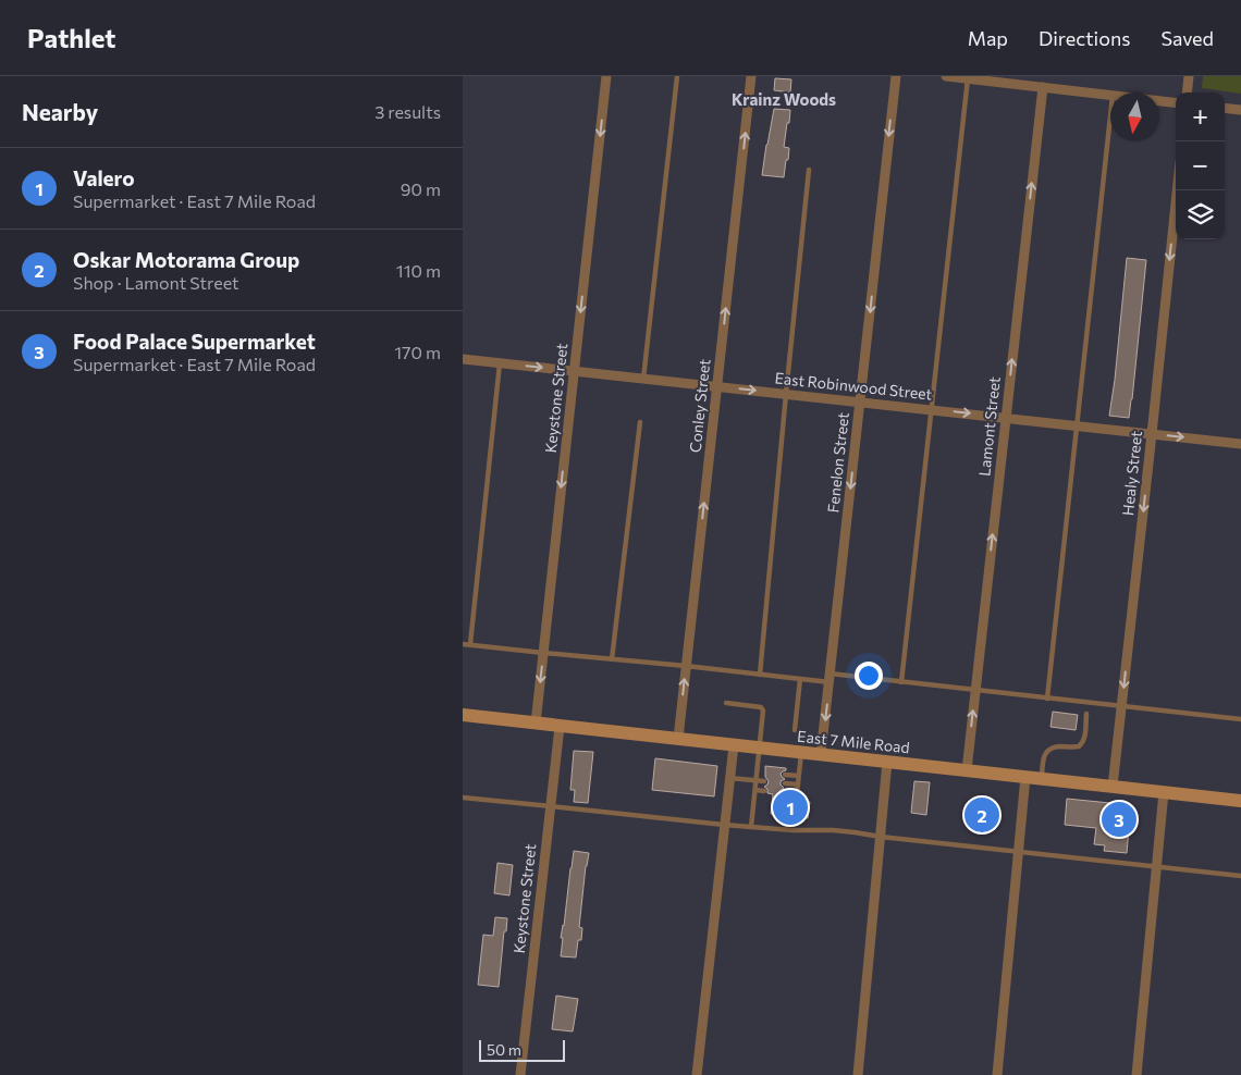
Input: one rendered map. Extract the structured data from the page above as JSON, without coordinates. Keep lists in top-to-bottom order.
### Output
{
  "streets": {
    "street": [
      "East Robinwood Street",
      "Keystone Street",
      "Conley Street",
      "Lamont Street",
      "Fenelon Street",
      "Healy Street",
      "East 7 Mile Road"
    ]
  },
  "crossings": [
    ["East Robinwood Street", "Keystone Street"],
    ["East Robinwood Street", "Conley Street"],
    ["East Robinwood Street", "Lamont Street"],
    ["East Robinwood Street", "Fenelon Street"],
    ["East Robinwood Street", "Healy Street"],
    ["Keystone Street", "East 7 Mile Road"],
    ["Conley Street", "East 7 Mile Road"],
    ["Lamont Street", "East 7 Mile Road"],
    ["Fenelon Street", "East 7 Mile Road"],
    ["Healy Street", "East 7 Mile Road"]
  ],
  "one_way": [
    "East Robinwood Street",
    "Keystone Street",
    "Conley Street",
    "Lamont Street",
    "Fenelon Street",
    "Healy Street"
  ],
  "districts": ["Krainz Woods"],
  "scale_bar": "50 m",
  "north": "bottom",
  "page": {
    "header": "Pathlet",
    "nav": ["Map", "Directions", "Saved"],
    "heading": ["Nearby", "3 results"],
    "map_buttons": ["+", "−"],
    "list": [
      {
        "mark": "1",
        "name": "Valero",
        "note": "Supermarket · East 7 Mile Road",
        "value": "90 m"
      },
      {
        "mark": "2",
        "name": "Oskar Motorama Group",
        "note": "Shop · Lamont Street",
        "value": "110 m"
      },
      {
        "mark": "3",
        "name": "Food Palace Supermarket",
        "note": "Supermarket · East 7 Mile Road",
        "value": "170 m"
      }
    ],
    "pins": ["1", "2", "3"],
    "scale": "50 m"
  }
}
